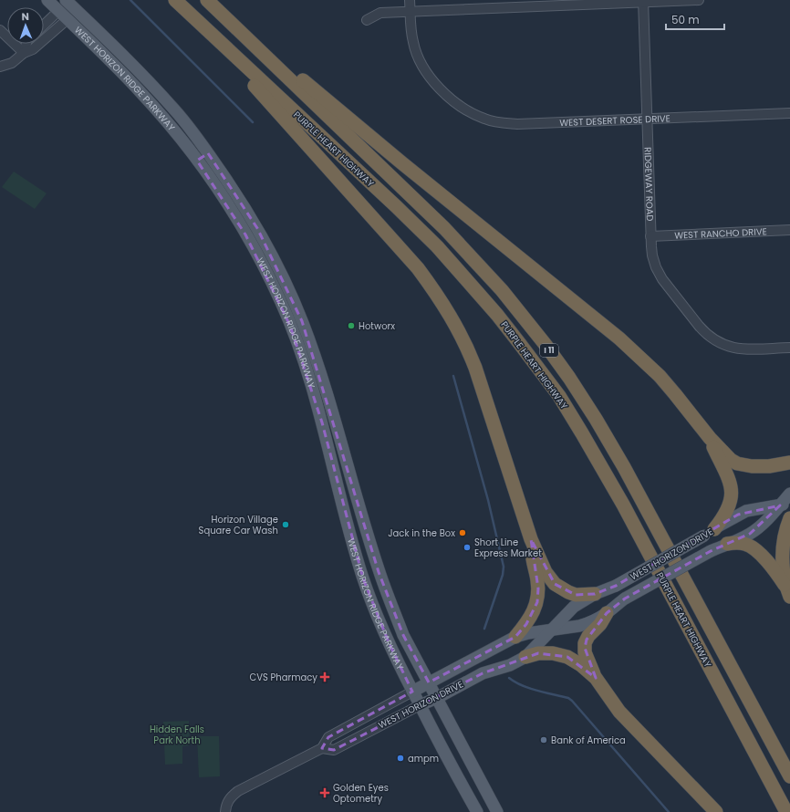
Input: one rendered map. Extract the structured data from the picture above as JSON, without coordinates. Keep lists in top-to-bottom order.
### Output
{
  "streets": {
    "highway": ["PURPLE HEART HIGHWAY", "I 11"],
    "main road": ["WEST HORIZON RIDGE PARKWAY", "WEST HORIZON DRIVE"],
    "street": ["WEST DESERT ROSE DRIVE", "RIDGEWAY ROAD", "WEST RANCHO DRIVE"]
  },
  "crossings": [
    ["WEST HORIZON RIDGE PARKWAY", "WEST HORIZON DRIVE"],
    ["WEST DESERT ROSE DRIVE", "RIDGEWAY ROAD"],
    ["RIDGEWAY ROAD", "WEST RANCHO DRIVE"]
  ],
  "parks": ["Hidden Falls Park North"],
  "places": {
    "other": [
      "Hotworx",
      "Horizon Village Square Car Wash",
      "Jack in the Box",
      "Short Line Express Market",
      "Bank of America",
      "ampm"
    ],
    "health": ["CVS Pharmacy", "Golden Eyes Optometry"]
  },
  "scale_bar": "50 m",
  "north": "top"
}
